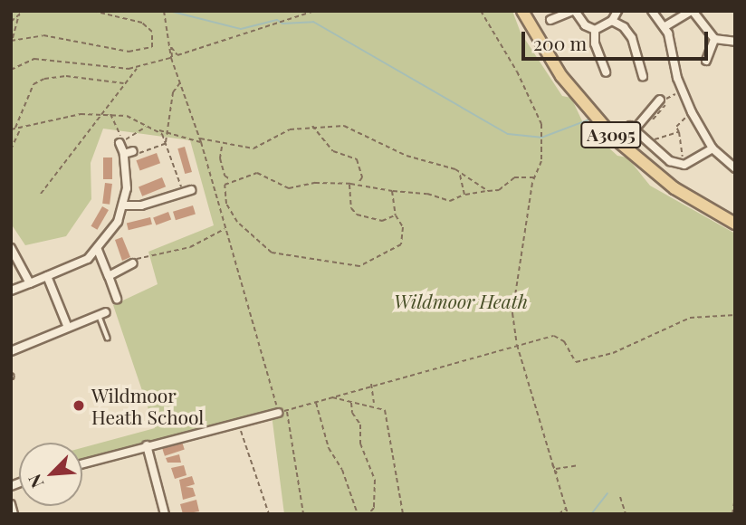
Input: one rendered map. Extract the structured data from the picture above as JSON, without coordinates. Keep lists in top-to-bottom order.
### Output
{
  "streets": {
    "main road": ["A3095"]
  },
  "parks": ["Wildmoor Heath"],
  "places": ["Wildmoor Heath School"],
  "scale_bar": "200 m",
  "north": "bottom left"
}
